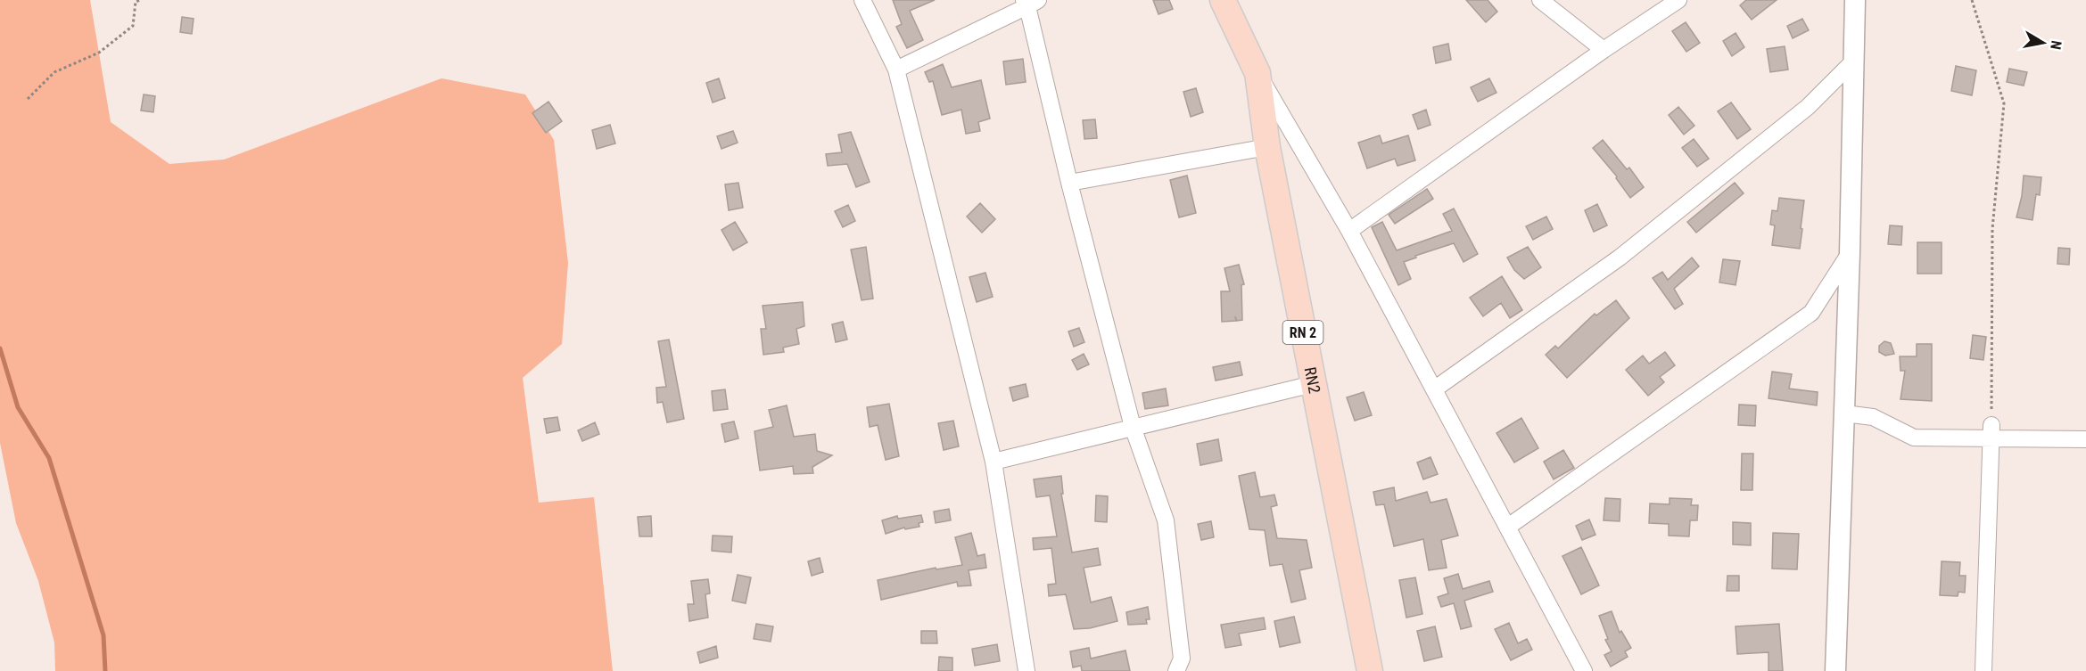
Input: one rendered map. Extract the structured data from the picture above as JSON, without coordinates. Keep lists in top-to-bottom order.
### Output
{
  "streets": {
    "main road": ["RN 2", "RN2"]
  },
  "north": "right"
}
